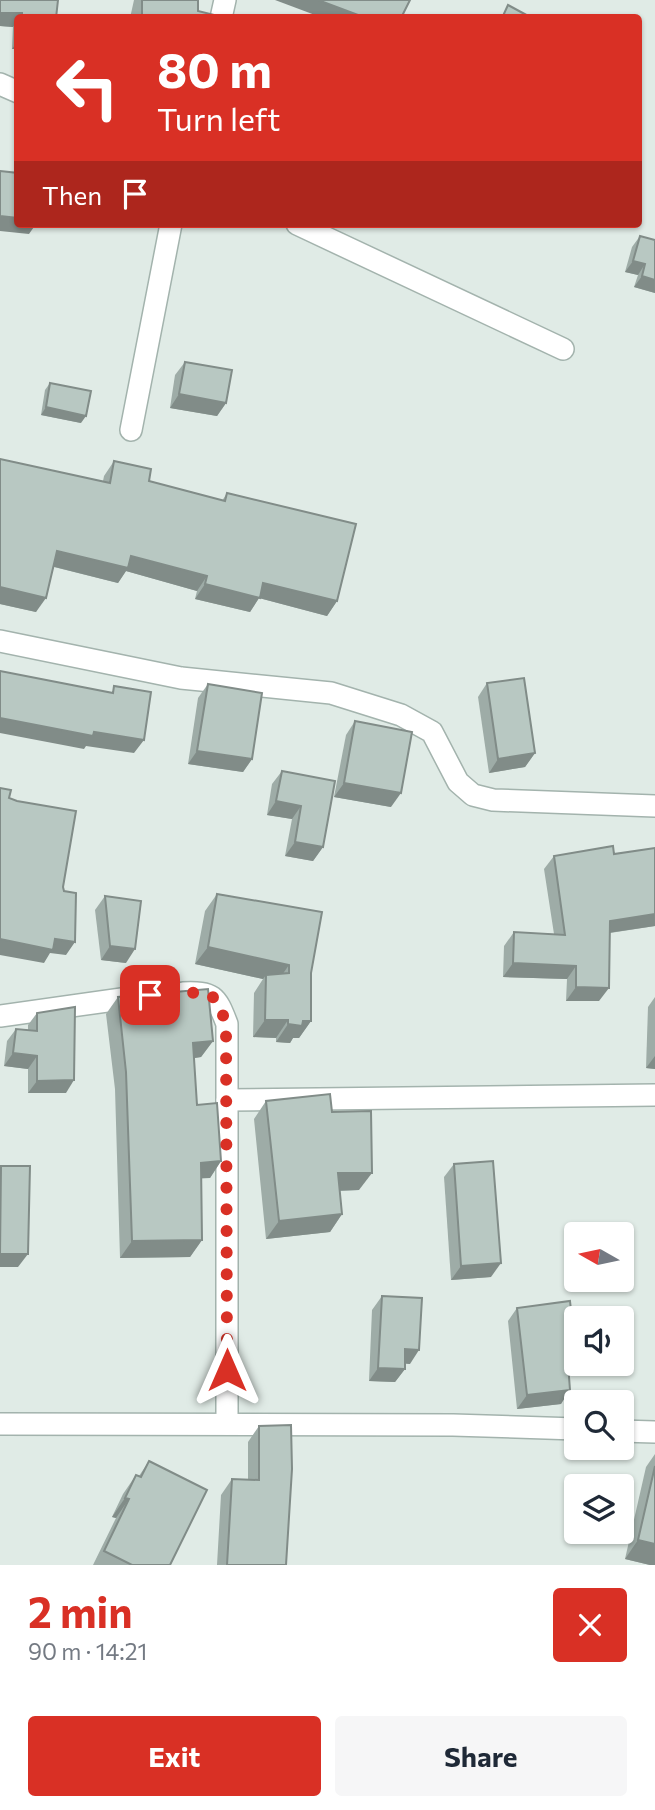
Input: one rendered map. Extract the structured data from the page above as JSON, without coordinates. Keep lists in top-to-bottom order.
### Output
{
  "north": "left",
  "page": {
    "turn": ["80 m", "Turn left"],
    "then": "Then",
    "heading": ["2 min", "90 m · 14:21"],
    "buttons": ["Exit", "Share"]
  }
}
